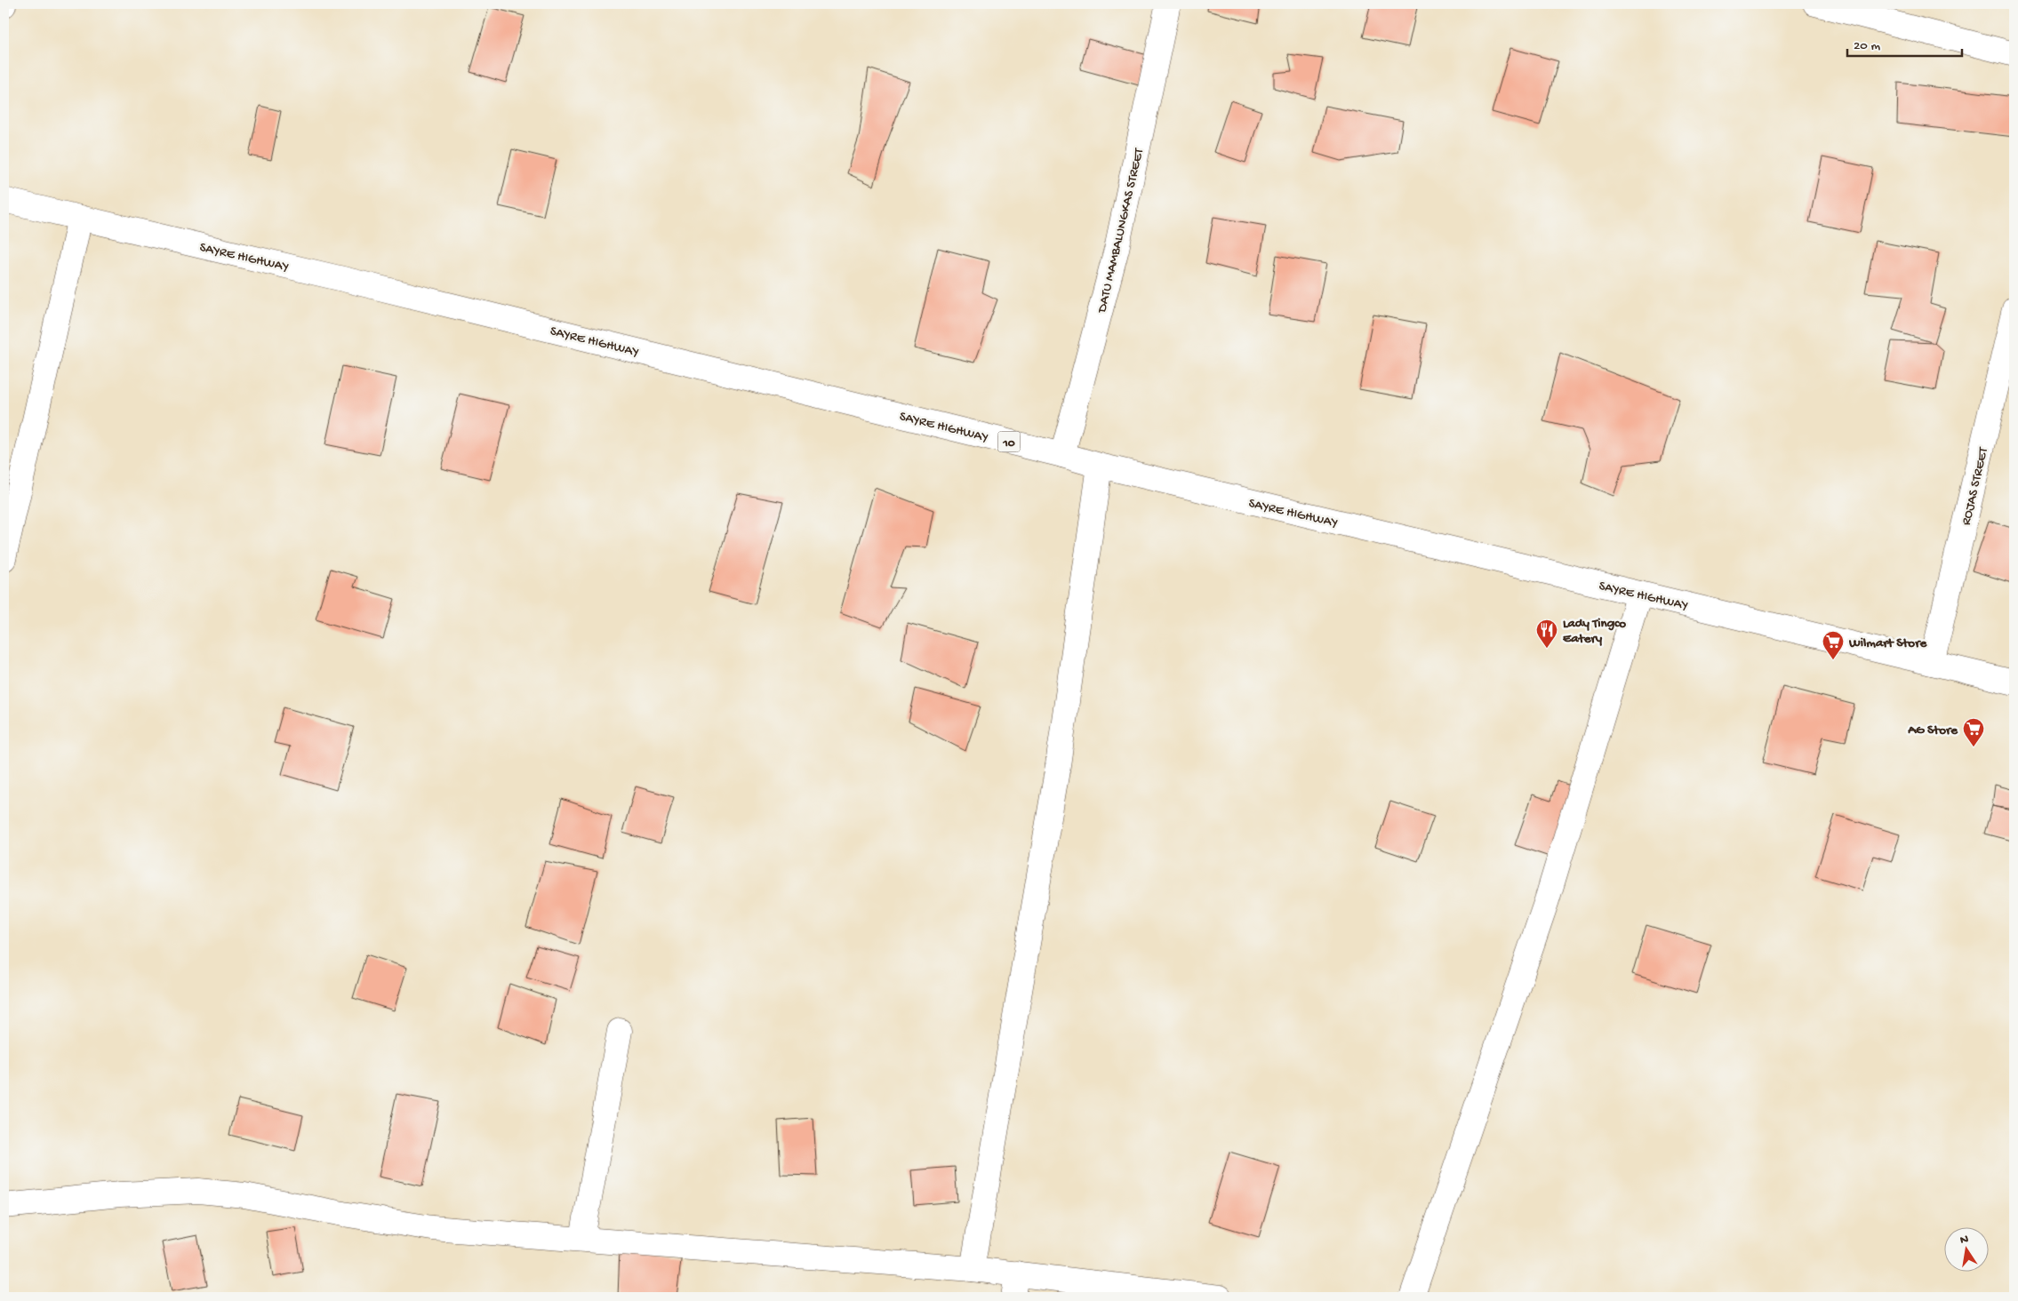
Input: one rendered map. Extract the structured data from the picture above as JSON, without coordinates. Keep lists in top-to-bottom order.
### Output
{
  "streets": {
    "main road": [
      "DATU MAMBALUNGKAS STREET",
      "SAYRE HIGHWAY",
      "10",
      "ROJAS STREET"
    ]
  },
  "crossings": [
    ["DATU MAMBALUNGKAS STREET", "SAYRE HIGHWAY"],
    ["SAYRE HIGHWAY", "ROJAS STREET"]
  ],
  "places": {
    "restaurant": ["Lady Tingco Eatery"],
    "supermarket": ["Wilmart Store", "AG Store"]
  },
  "scale_bar": "20 m",
  "north": "top"
}
